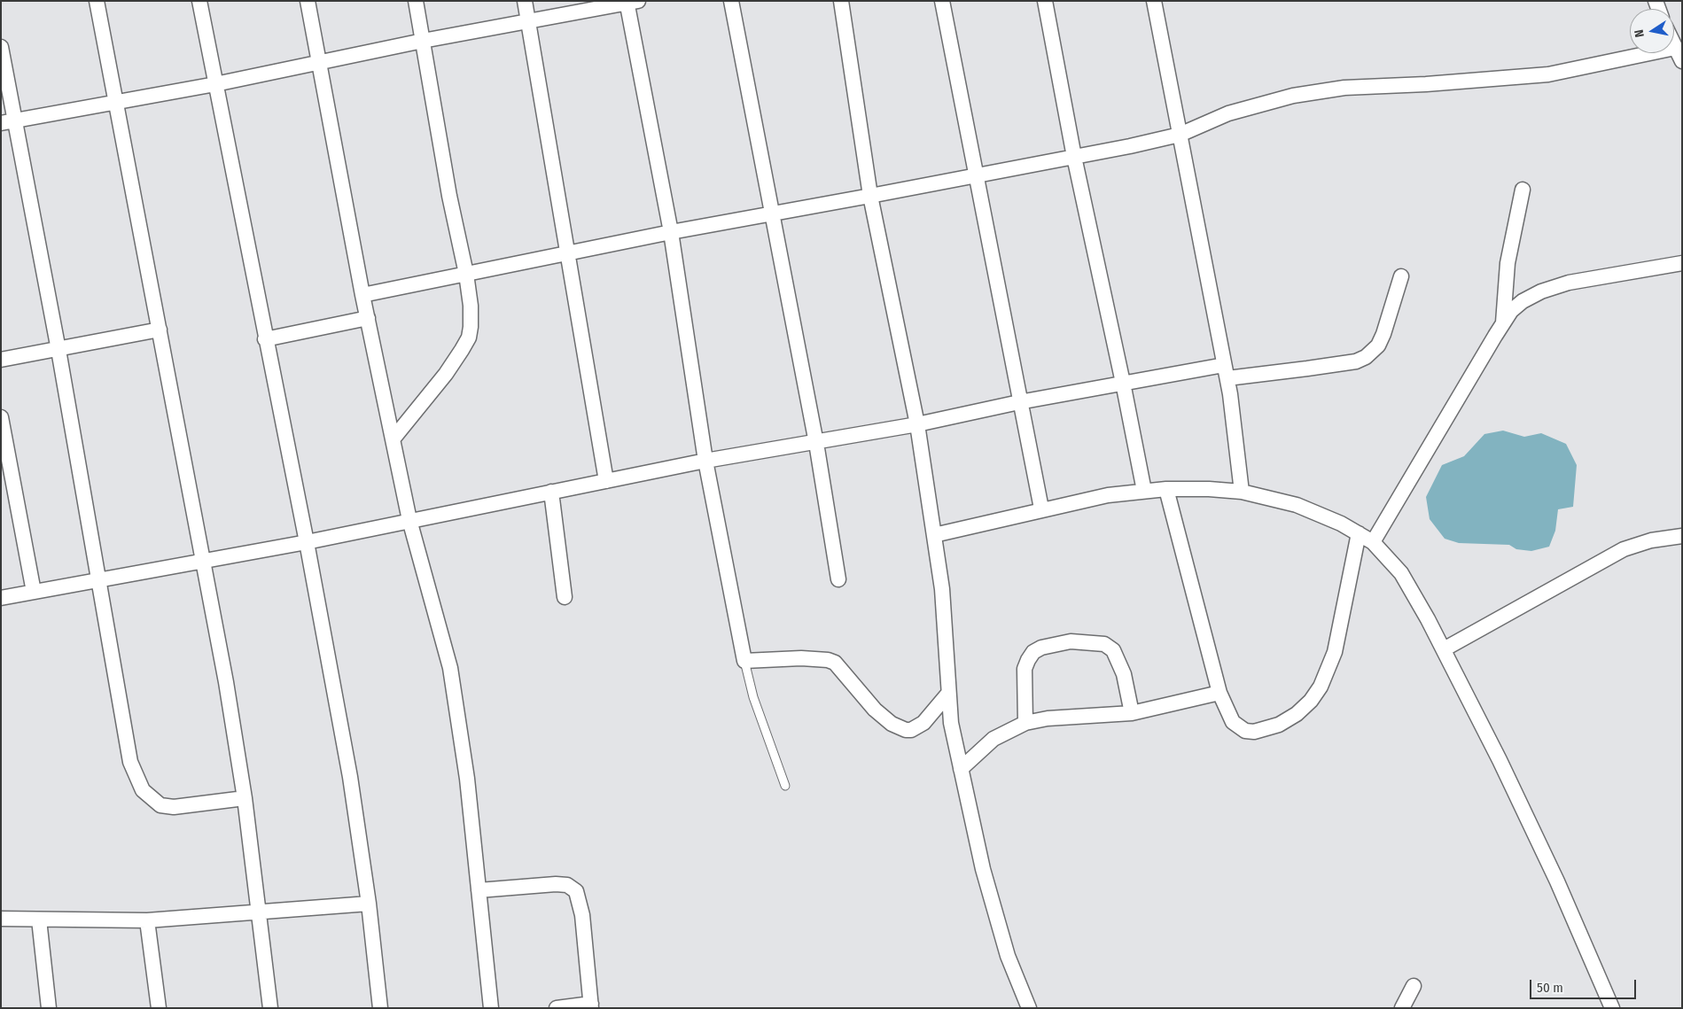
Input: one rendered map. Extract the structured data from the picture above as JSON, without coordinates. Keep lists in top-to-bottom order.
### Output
{
  "scale_bar": "50 m",
  "north": "left"
}
